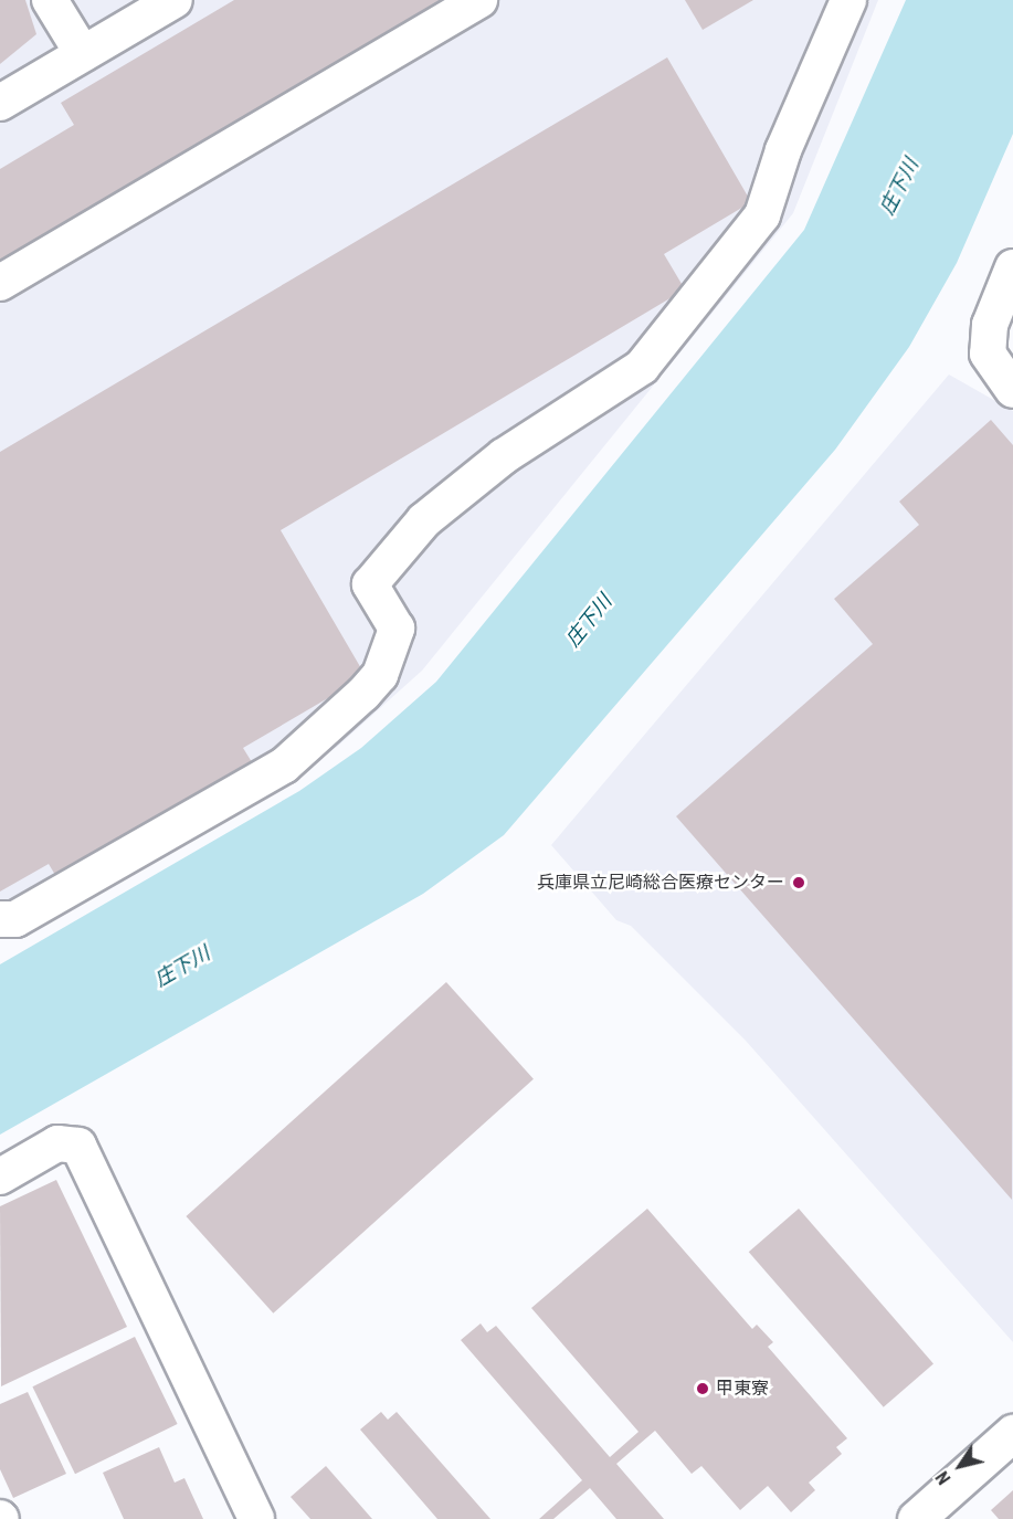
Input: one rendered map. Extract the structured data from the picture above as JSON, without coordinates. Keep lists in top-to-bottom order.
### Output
{
  "water": ["庄下川"],
  "places": ["兵庫県立尼崎総合医療センター", "甲東寮"],
  "north": "bottom left"
}
